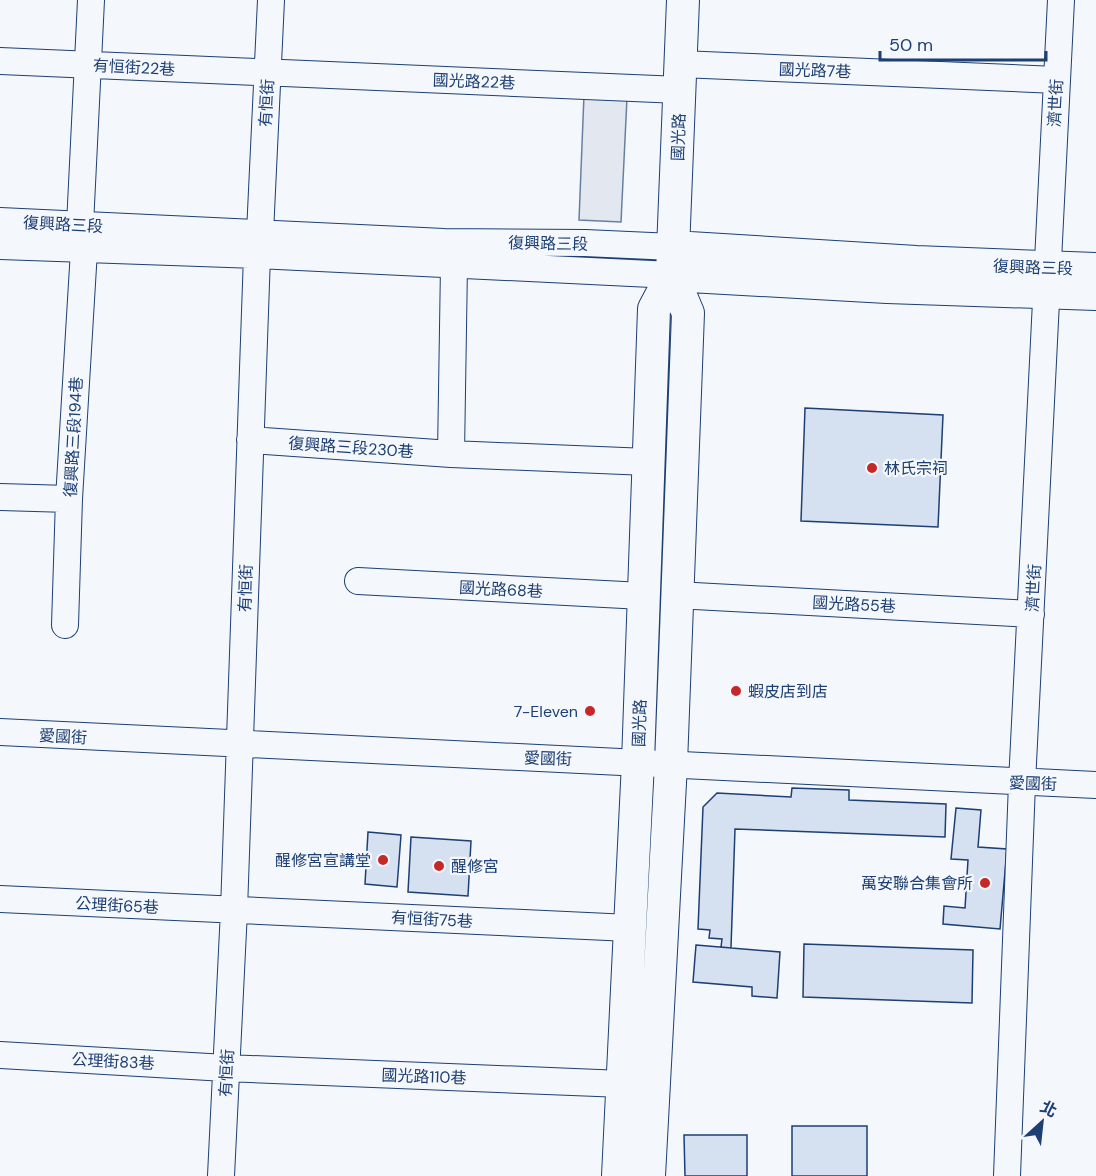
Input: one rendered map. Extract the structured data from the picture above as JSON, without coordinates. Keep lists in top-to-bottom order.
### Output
{
  "streets": {
    "main road": ["國光路", "復興路三段"],
    "street": [
      "有恒街22巷",
      "國光路7巷",
      "國光路22巷",
      "有恒街",
      "濟世街",
      "復興路三段194巷",
      "復興路三段230巷",
      "國光路68巷",
      "國光路55巷",
      "愛國街",
      "公理街65巷",
      "有恒街75巷",
      "公理街83巷",
      "國光路110巷"
    ]
  },
  "crossings": [
    ["有恒街22巷", "國光路22巷"],
    ["有恒街22巷", "有恒街"],
    ["國光路7巷", "國光路22巷"],
    ["國光路7巷", "濟世街"],
    ["國光路7巷", "國光路"],
    ["國光路22巷", "有恒街"],
    ["國光路22巷", "國光路"],
    ["有恒街", "復興路三段"],
    ["有恒街", "復興路三段230巷"],
    ["有恒街", "愛國街"],
    ["有恒街", "公理街65巷"],
    ["有恒街", "有恒街75巷"],
    ["有恒街", "公理街83巷"],
    ["有恒街", "國光路110巷"],
    ["濟世街", "復興路三段"],
    ["濟世街", "國光路55巷"],
    ["濟世街", "愛國街"],
    ["國光路", "復興路三段"],
    ["國光路", "復興路三段230巷"],
    ["國光路", "國光路68巷"],
    ["國光路", "國光路55巷"],
    ["國光路", "愛國街"],
    ["國光路", "有恒街75巷"],
    ["國光路", "國光路110巷"],
    ["復興路三段", "復興路三段194巷"],
    ["公理街65巷", "有恒街75巷"],
    ["公理街83巷", "國光路110巷"]
  ],
  "places": [
    "林氏宗祠",
    "蝦皮店到店",
    "7-Eleven",
    "醒修宮宣講堂",
    "醒修宮",
    "萬安聯合集會所"
  ],
  "scale_bar": "50 m",
  "north": "top right"
}
